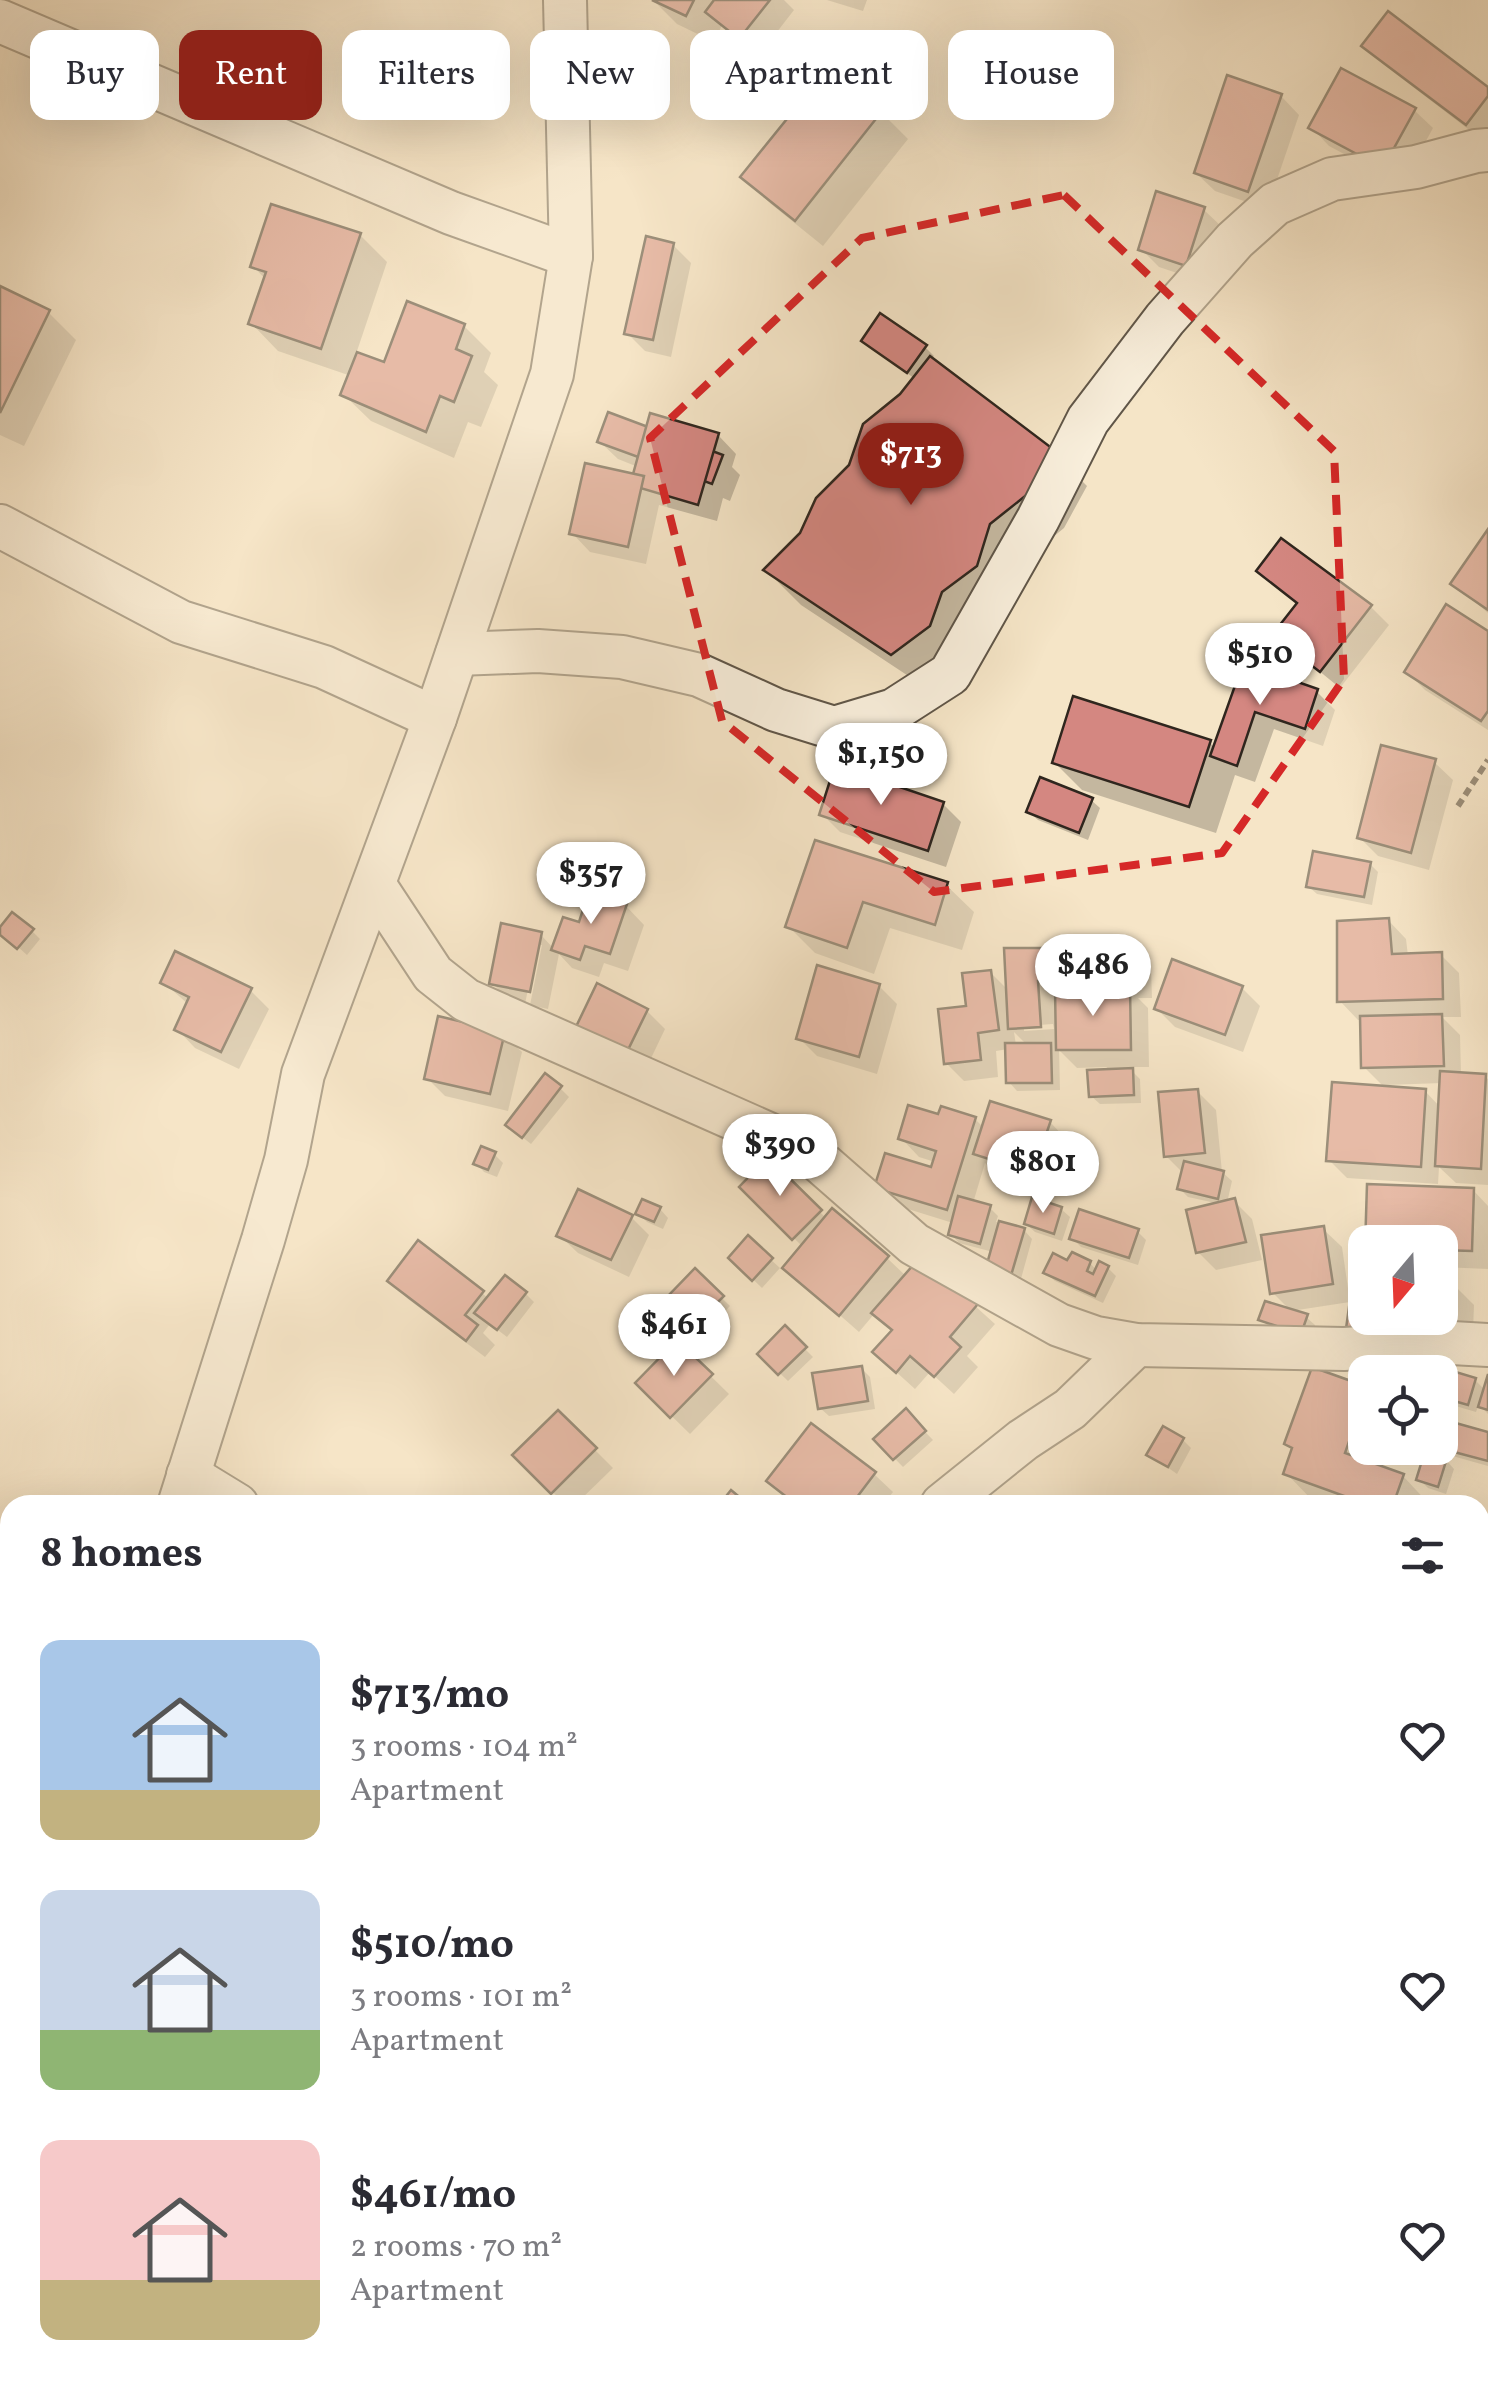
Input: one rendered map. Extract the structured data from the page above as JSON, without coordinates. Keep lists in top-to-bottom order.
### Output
{
  "north": "bottom",
  "page": {
    "chip": [
      "Buy",
      "Rent",
      "Filters",
      "New",
      "Apartment",
      "House"
    ],
    "price": [
      "$713",
      "$510",
      "$1,150",
      "$357",
      "$486",
      "$390",
      "$801",
      "$461"
    ],
    "heading": "8 homes",
    "list": [
      {
        "name": "$713/mo",
        "note": "3 rooms · 104 m² · Apartment"
      },
      {
        "name": "$510/mo",
        "note": "3 rooms · 101 m² · Apartment"
      },
      {
        "name": "$461/mo",
        "note": "2 rooms · 70 m² · Apartment"
      }
    ]
  }
}
